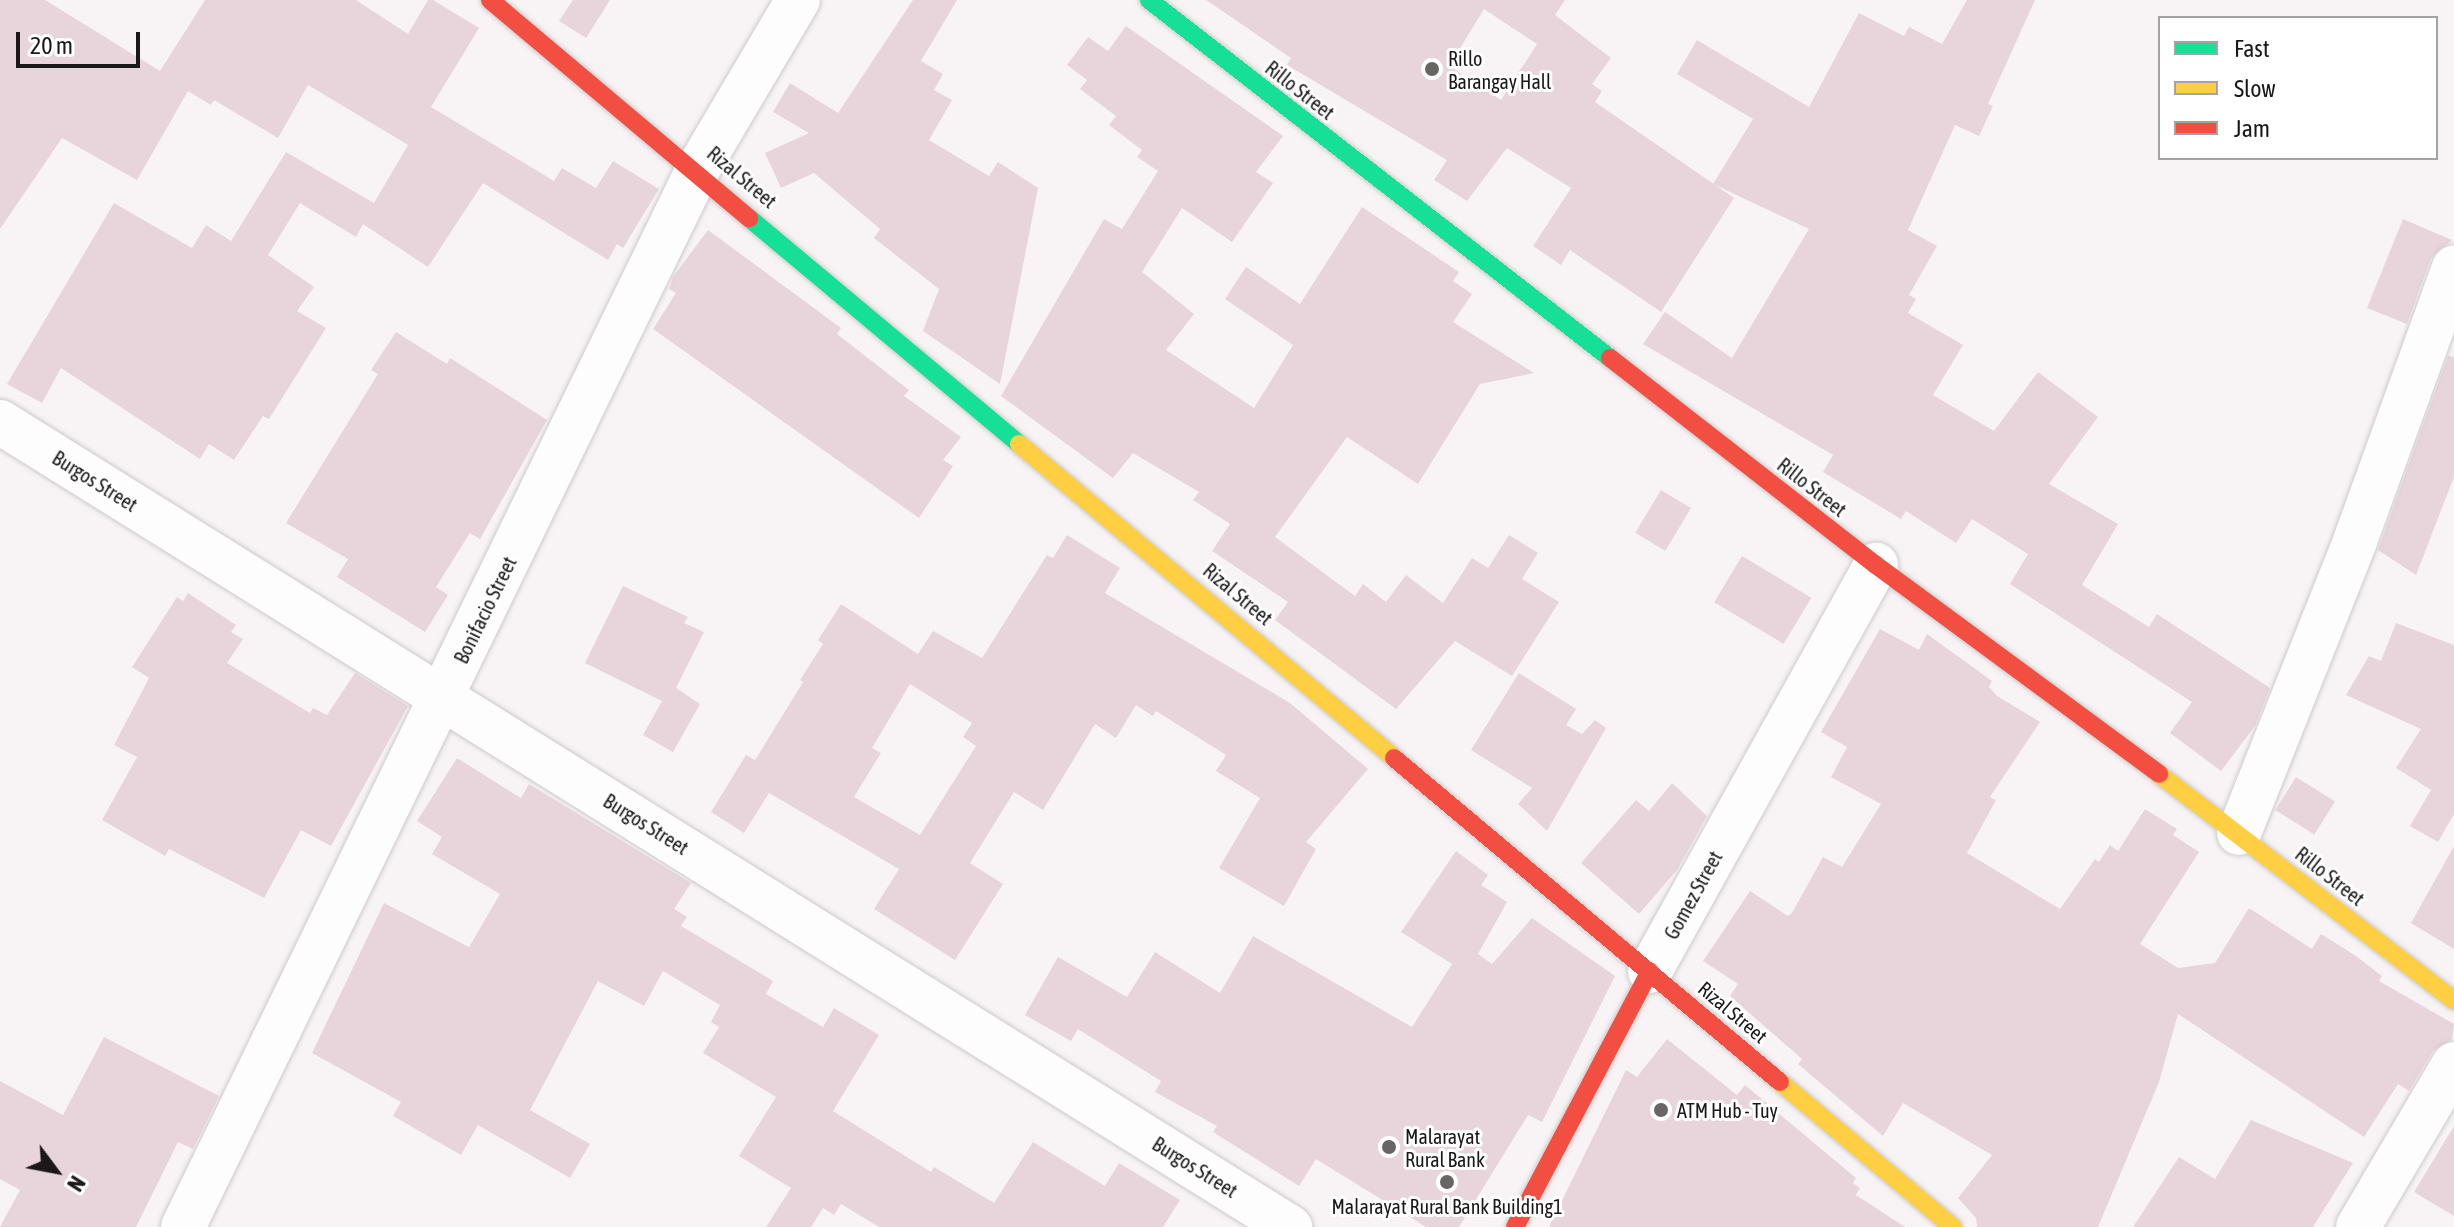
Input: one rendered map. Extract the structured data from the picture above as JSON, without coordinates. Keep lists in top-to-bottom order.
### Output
{
  "streets": {
    "street": [
      "Rillo Street",
      "Rizal Street",
      "Burgos Street",
      "Bonifacio Street",
      "Gomez Street"
    ]
  },
  "crossings": [
    ["Rillo Street", "Gomez Street"],
    ["Rizal Street", "Bonifacio Street"],
    ["Rizal Street", "Gomez Street"],
    ["Burgos Street", "Bonifacio Street"]
  ],
  "places": [
    "Rillo Barangay Hall",
    "ATM Hub - Tuy",
    "Malarayat Rural Bank",
    "Malarayat Rural Bank Building1"
  ],
  "legend": ["Fast", "Slow", "Jam"],
  "scale_bar": "20 m",
  "north": "bottom right"
}
